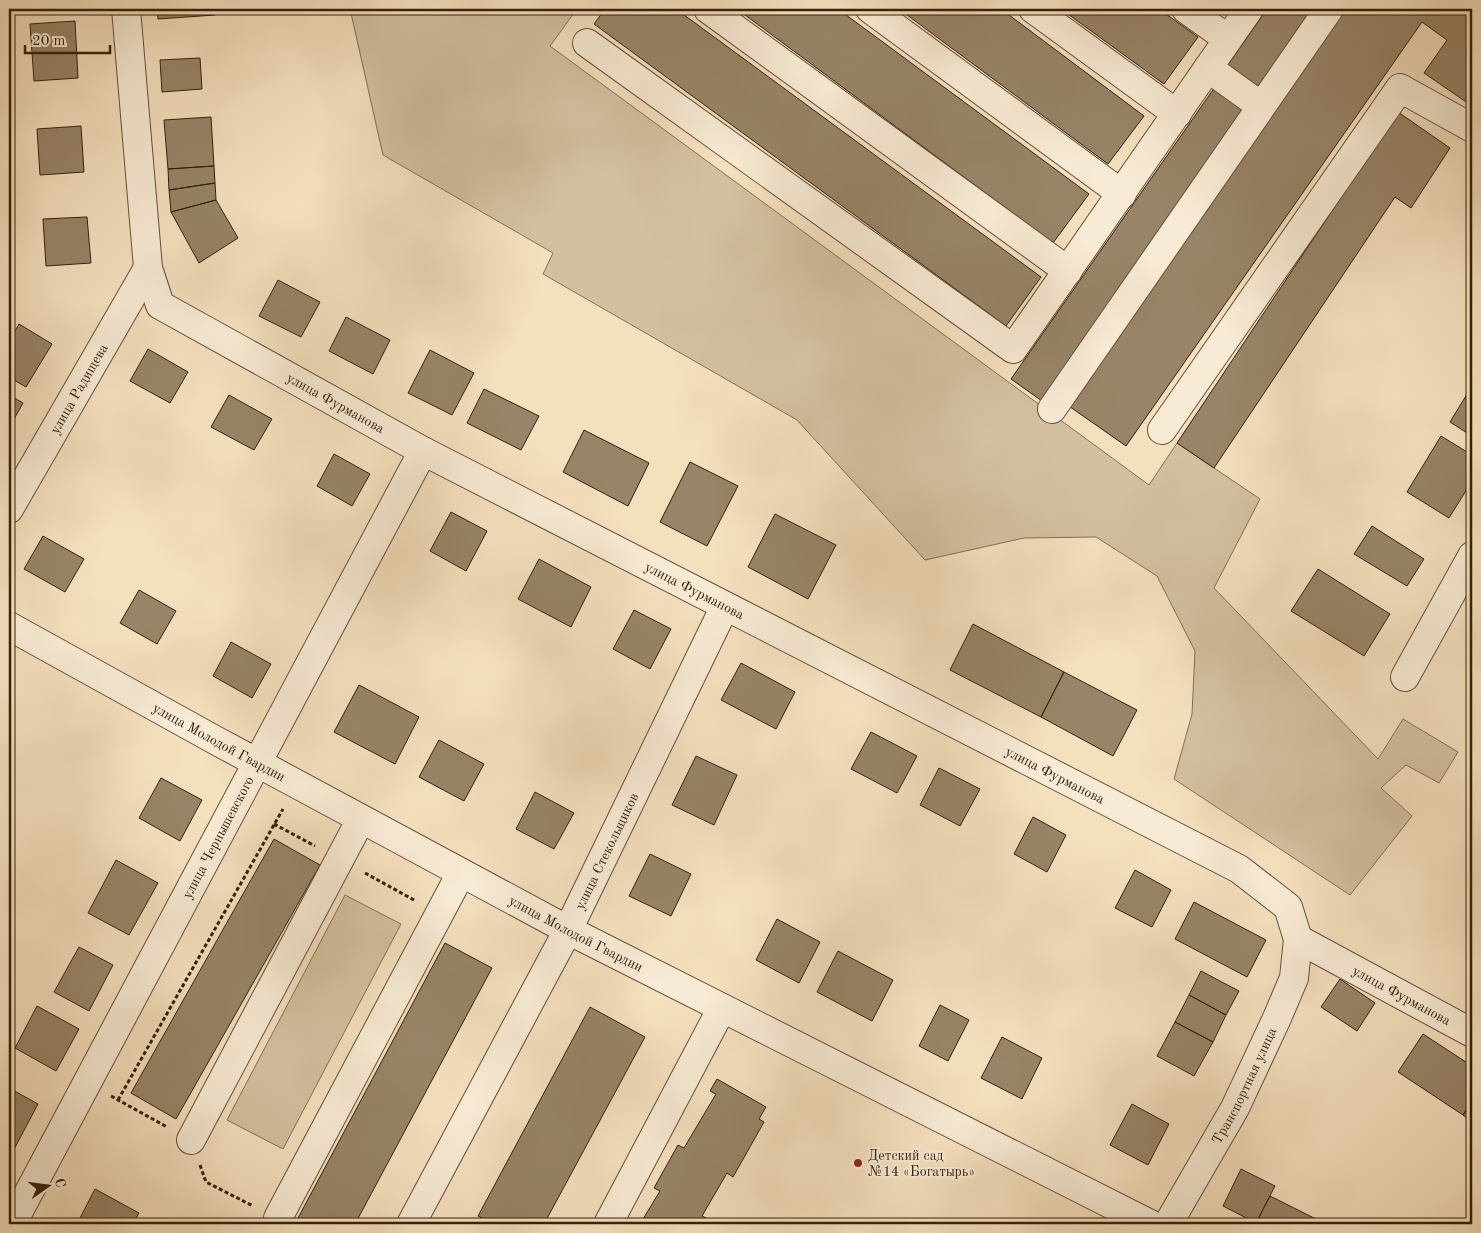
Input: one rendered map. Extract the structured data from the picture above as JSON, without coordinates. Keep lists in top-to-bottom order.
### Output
{
  "streets": {
    "street": [
      "улица Радищева",
      "улица Фурманова",
      "улица Молодой Гвардии",
      "улица Чернышевского",
      "улица Стекольщиков",
      "Транспортная улица"
    ]
  },
  "crossings": [
    ["улица Радищева", "улица Фурманова"],
    ["улица Фурманова", "улица Чернышевского"],
    ["улица Фурманова", "улица Стекольщиков"],
    ["улица Фурманова", "Транспортная улица"],
    ["улица Молодой Гвардии", "улица Чернышевского"],
    ["улица Молодой Гвардии", "улица Стекольщиков"]
  ],
  "places": ["Детский сад №14 «Богатырь»"],
  "scale_bar": "20 m",
  "north": "right"
}
